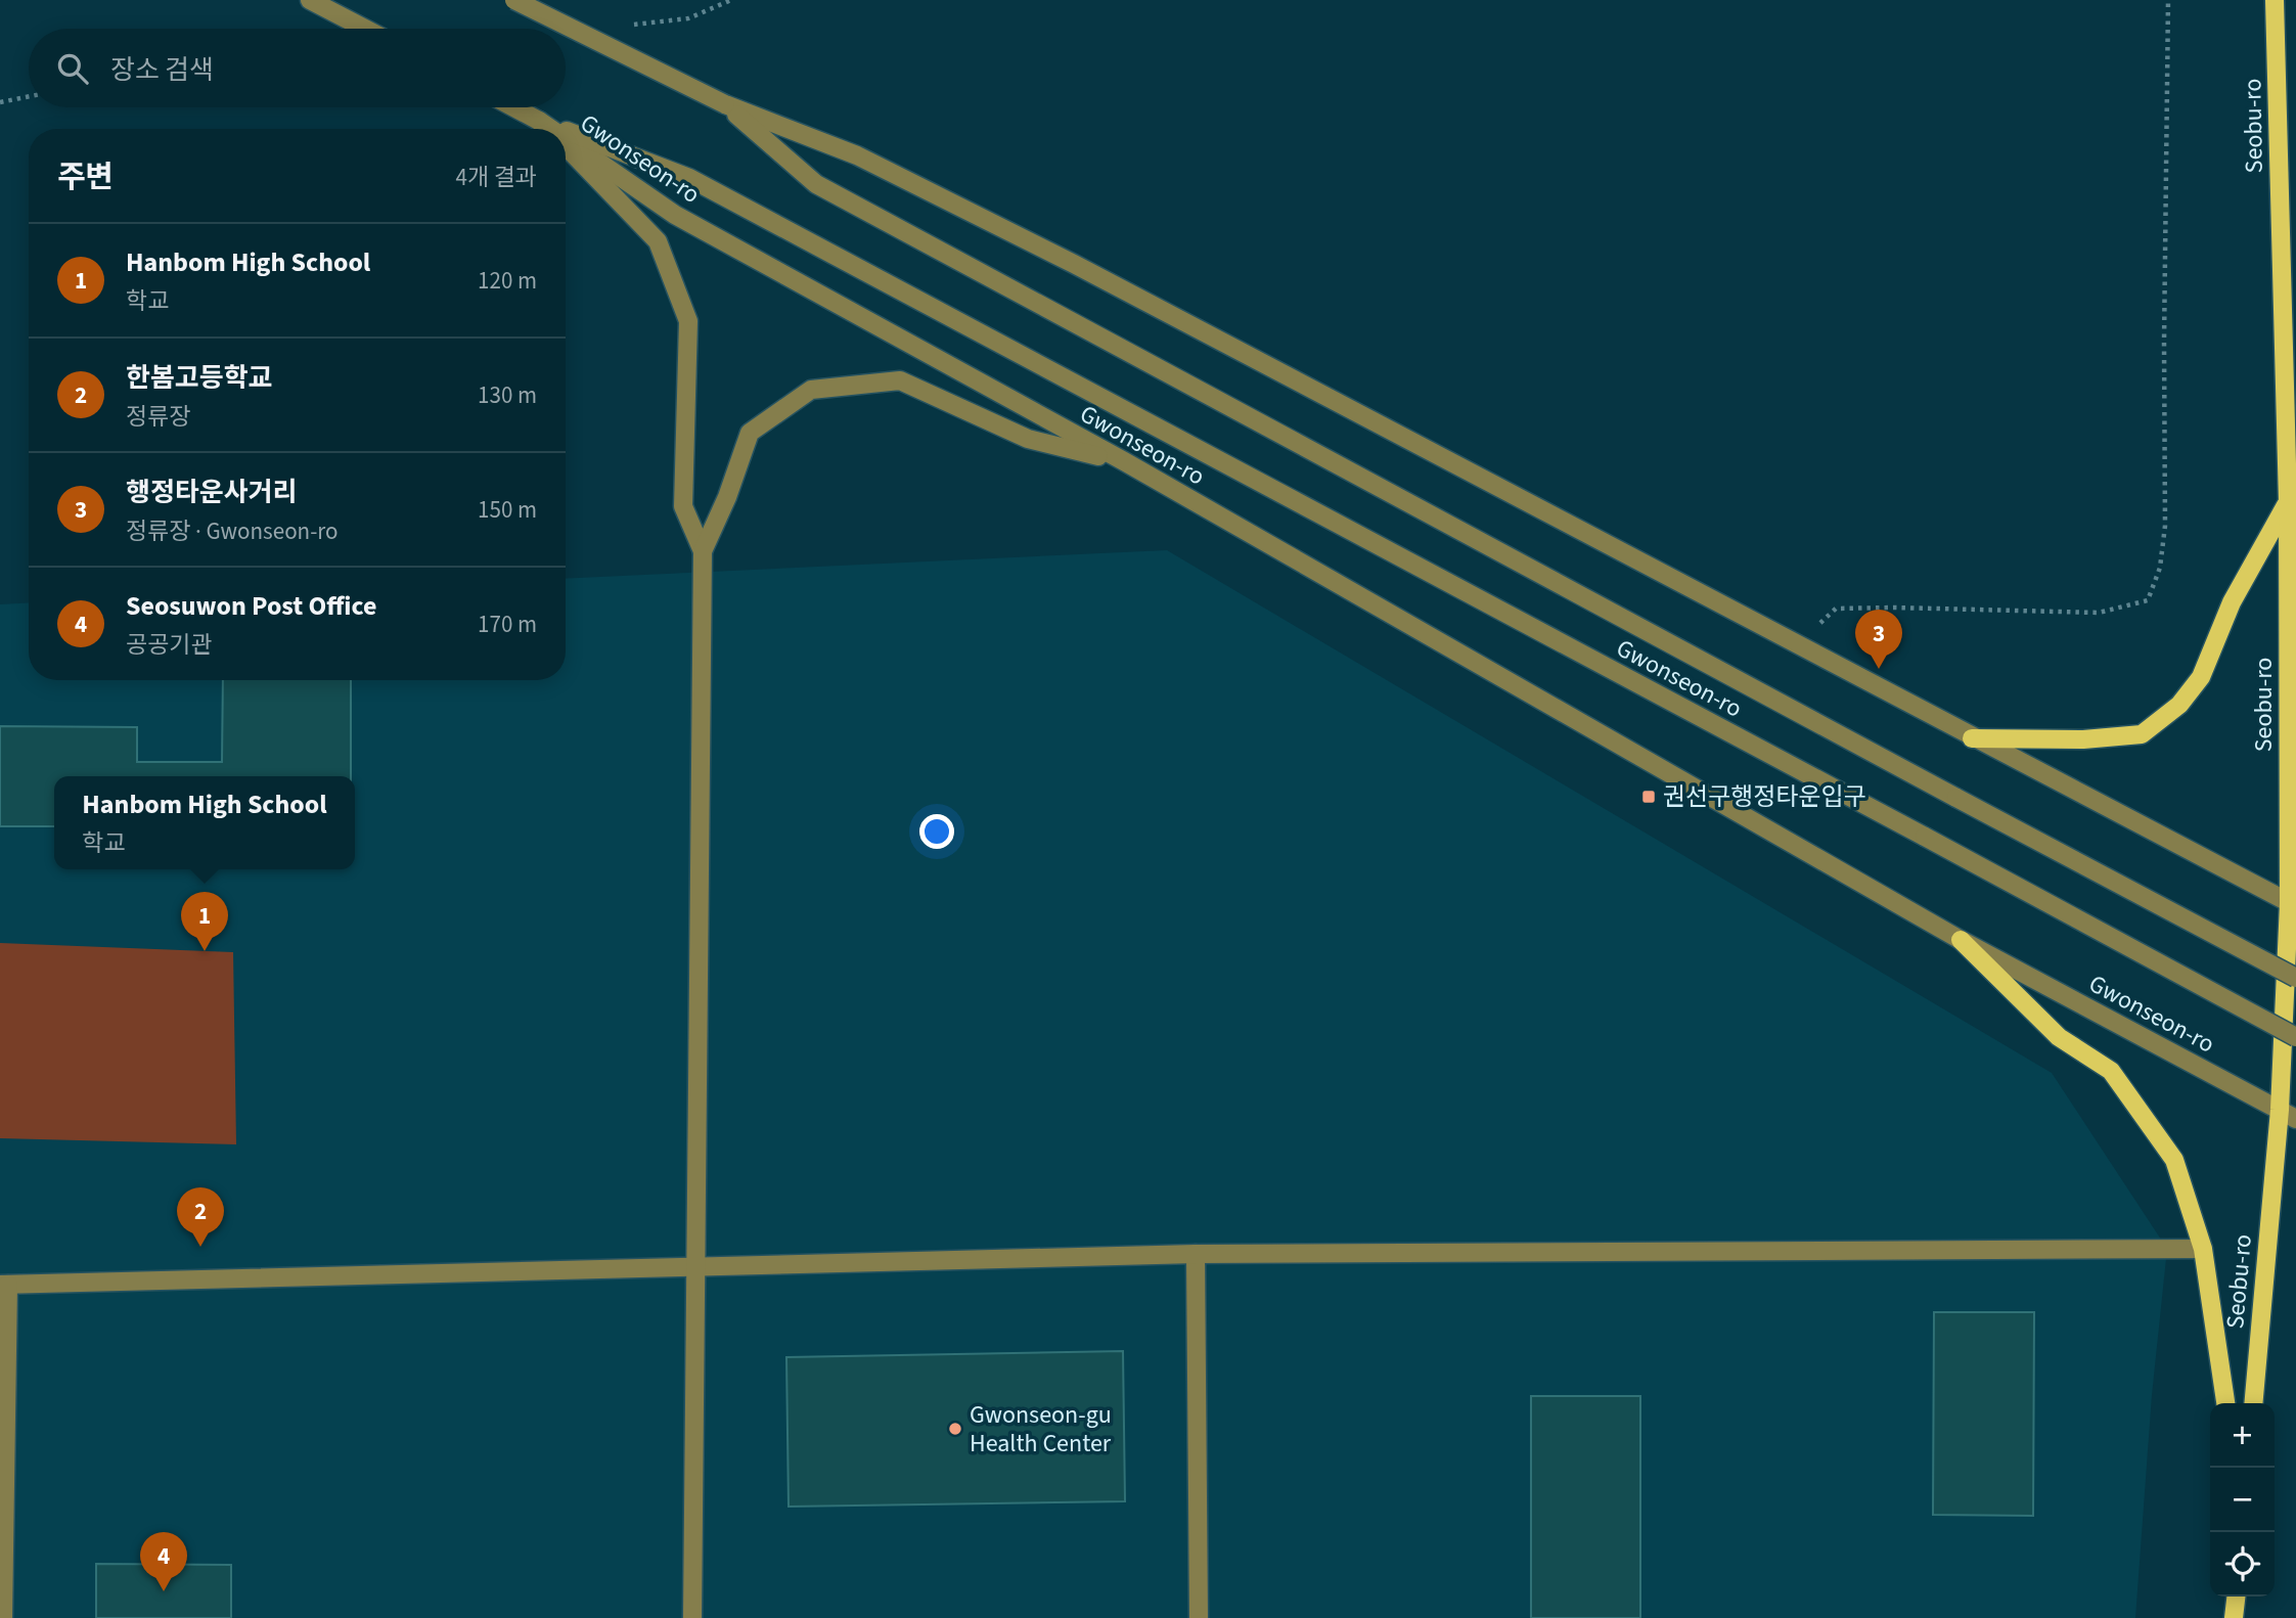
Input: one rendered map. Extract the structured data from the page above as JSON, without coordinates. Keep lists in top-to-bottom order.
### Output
{
  "streets": {
    "main road": ["Seobu-ro"],
    "street": ["Gwonseon-ro"]
  },
  "crossings": [
    ["Seobu-ro", "Gwonseon-ro"]
  ],
  "places": {
    "transit": ["권선구행정타운입구"],
    "other": ["Gwonseon-gu Health Center"]
  },
  "page": {
    "search": "장소 검색",
    "heading": ["주변", "4개 결과"],
    "list": [
      {
        "mark": "1",
        "name": "Hanbom High School",
        "note": "학교",
        "value": "120 m"
      },
      {
        "mark": "2",
        "name": "한봄고등학교",
        "note": "정류장",
        "value": "130 m"
      },
      {
        "mark": "3",
        "name": "행정타운사거리",
        "note": "정류장 · Gwonseon-ro",
        "value": "150 m"
      },
      {
        "mark": "4",
        "name": "Seosuwon Post Office",
        "note": "공공기관",
        "value": "170 m"
      }
    ],
    "pins": [
      "3",
      "1",
      "2",
      "4"
    ],
    "popup": ["Hanbom High School", "학교"],
    "map_buttons": ["+", "−"]
  }
}
